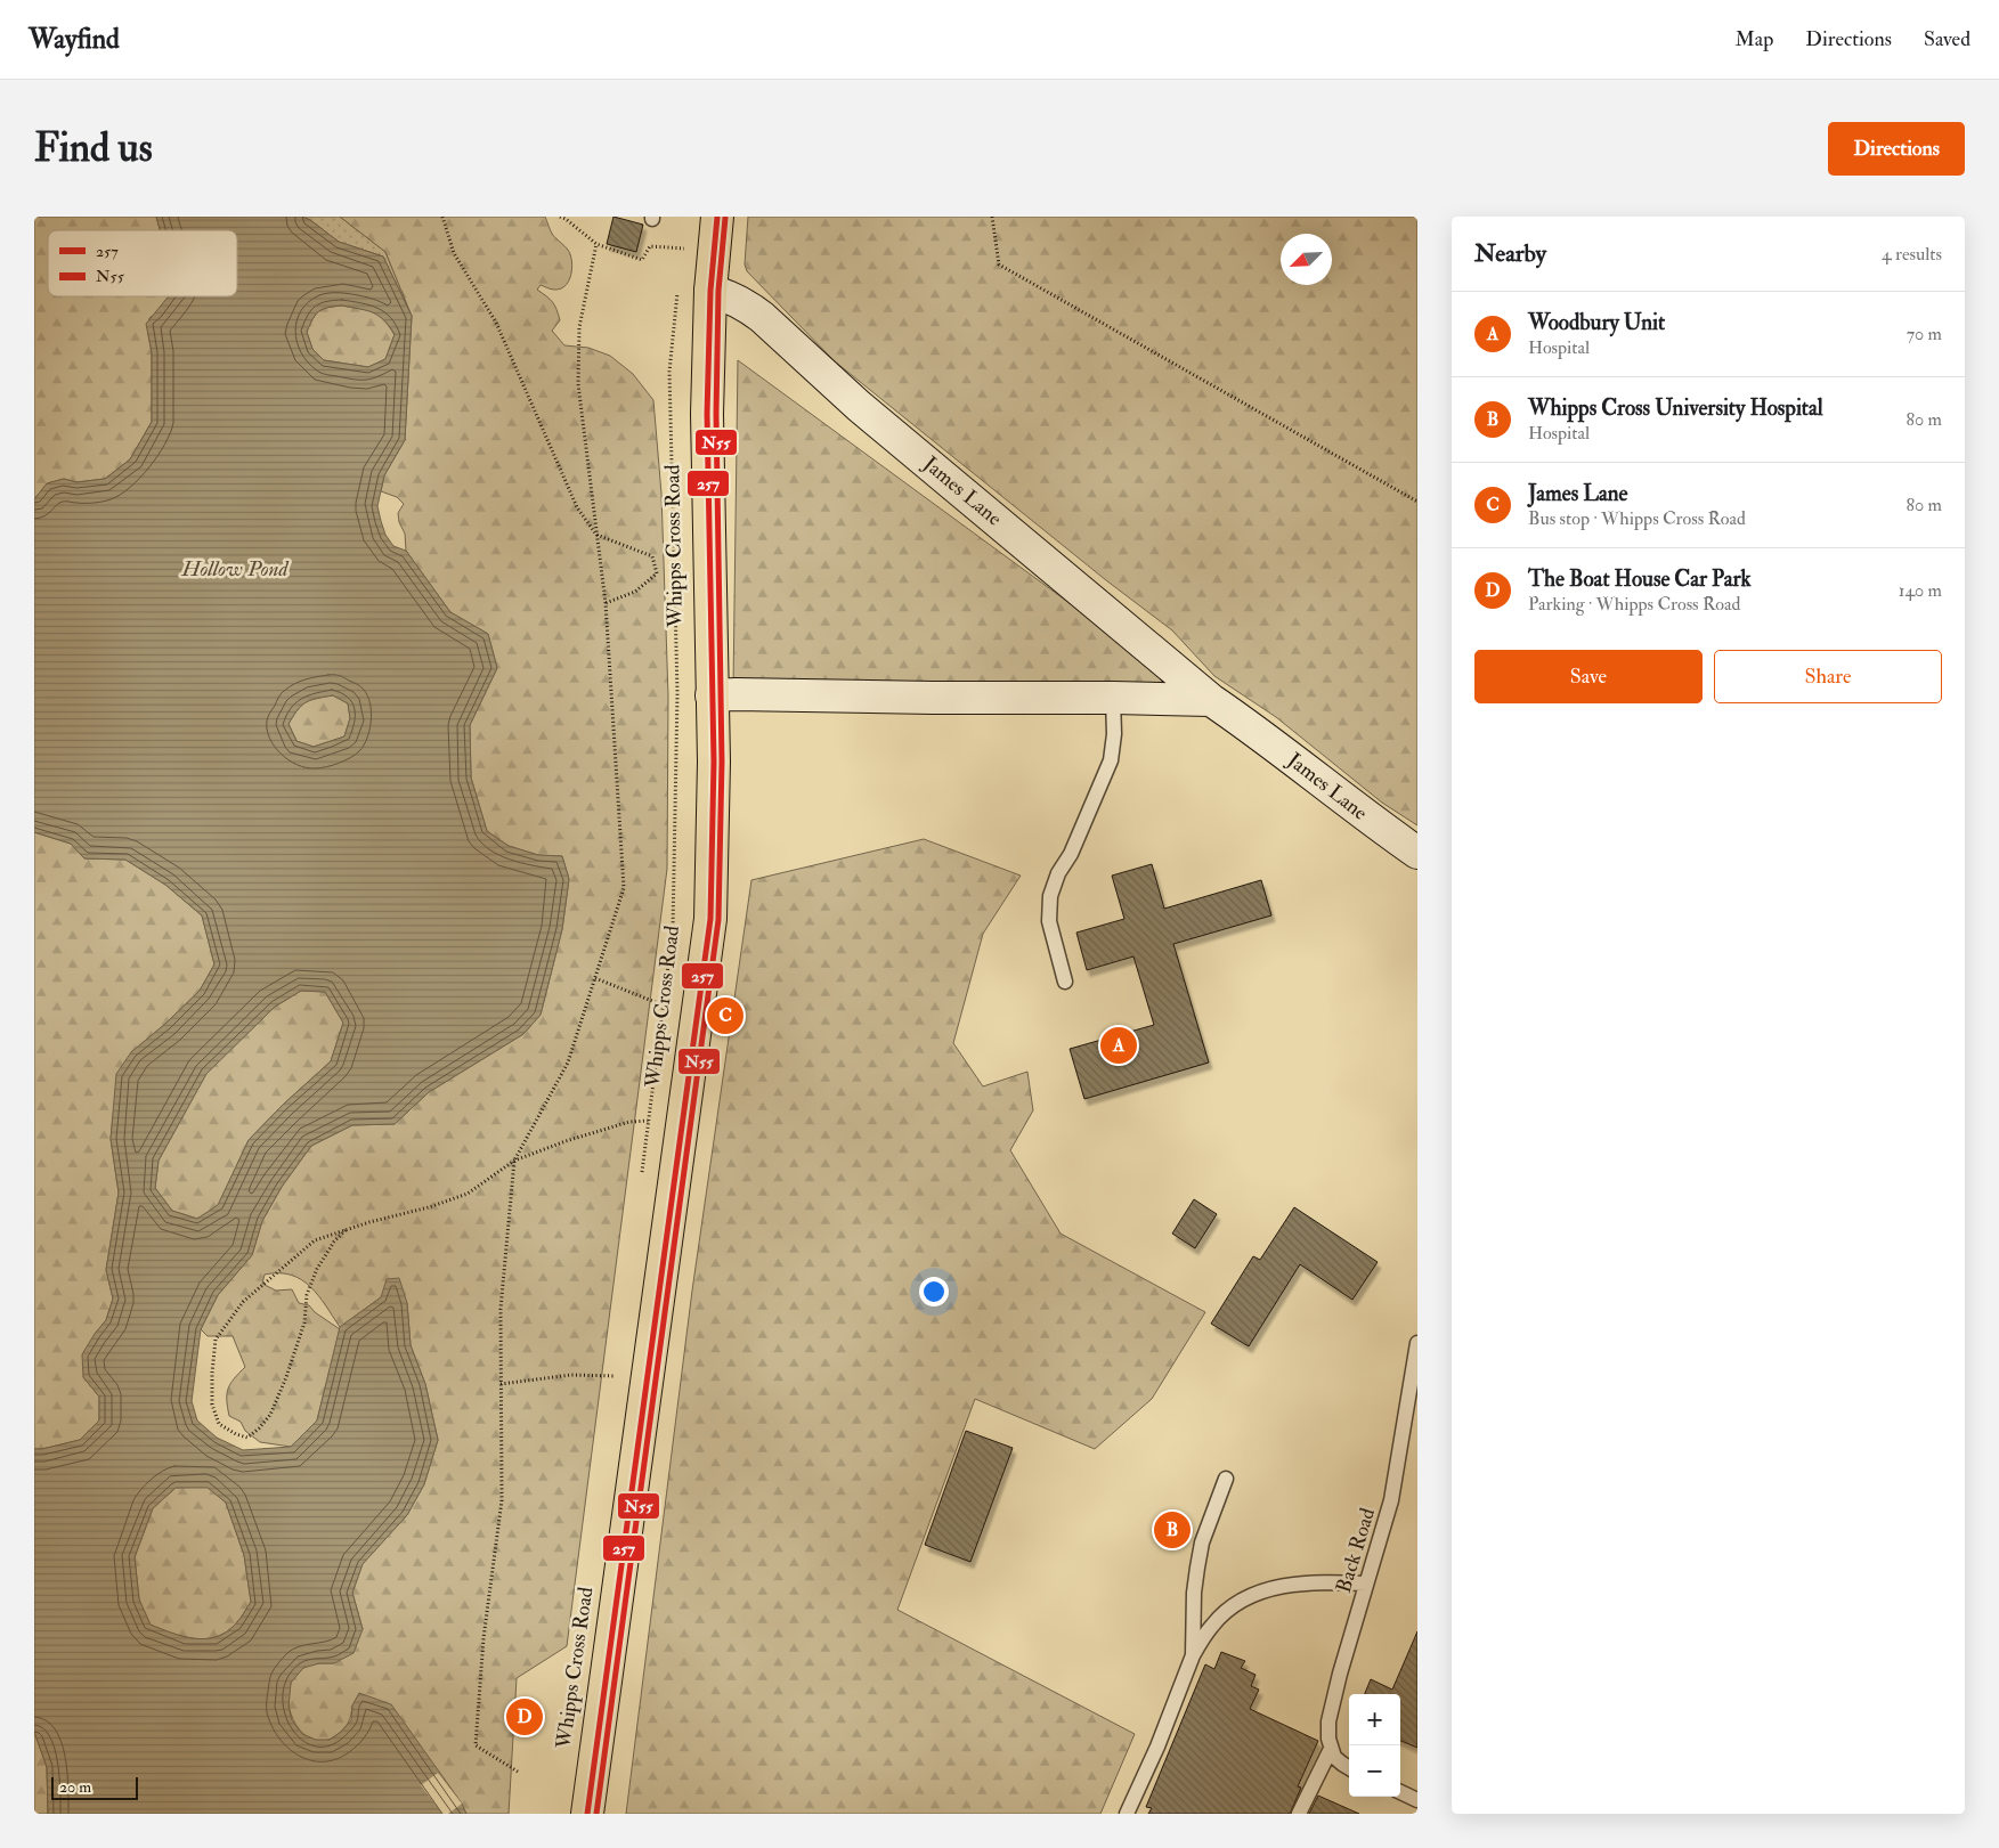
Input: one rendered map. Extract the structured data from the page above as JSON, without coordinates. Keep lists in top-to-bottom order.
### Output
{
  "streets": {
    "main road": ["Whipps Cross Road"],
    "street": ["James Lane"],
    "lane": ["Back Road"]
  },
  "crossings": [
    ["James Lane", "Whipps Cross Road"]
  ],
  "water": ["Hollow Pond"],
  "lines": ["transit line 257", "transit line N55"],
  "legend": ["257", "N55"],
  "scale_bar": "20 m",
  "north": "bottom left",
  "page": {
    "header": "Wayfind",
    "nav": ["Map", "Directions", "Saved"],
    "buttons": [
      "Directions",
      ["Save", "Share"]
    ],
    "title": "Find us",
    "heading": ["Nearby", "4 results"],
    "list": [
      {
        "mark": "A",
        "name": "Woodbury Unit",
        "note": "Hospital",
        "value": "70 m"
      },
      {
        "mark": "B",
        "name": "Whipps Cross University Hospital",
        "note": "Hospital",
        "value": "80 m"
      },
      {
        "mark": "C",
        "name": "James Lane",
        "note": "Bus stop · Whipps Cross Road",
        "value": "80 m"
      },
      {
        "mark": "D",
        "name": "The Boat House Car Park",
        "note": "Parking · Whipps Cross Road",
        "value": "140 m"
      }
    ],
    "pins": [
      "C",
      "A",
      "B",
      "D"
    ],
    "map_buttons": ["+", "−"],
    "scale": "20 m"
  }
}
